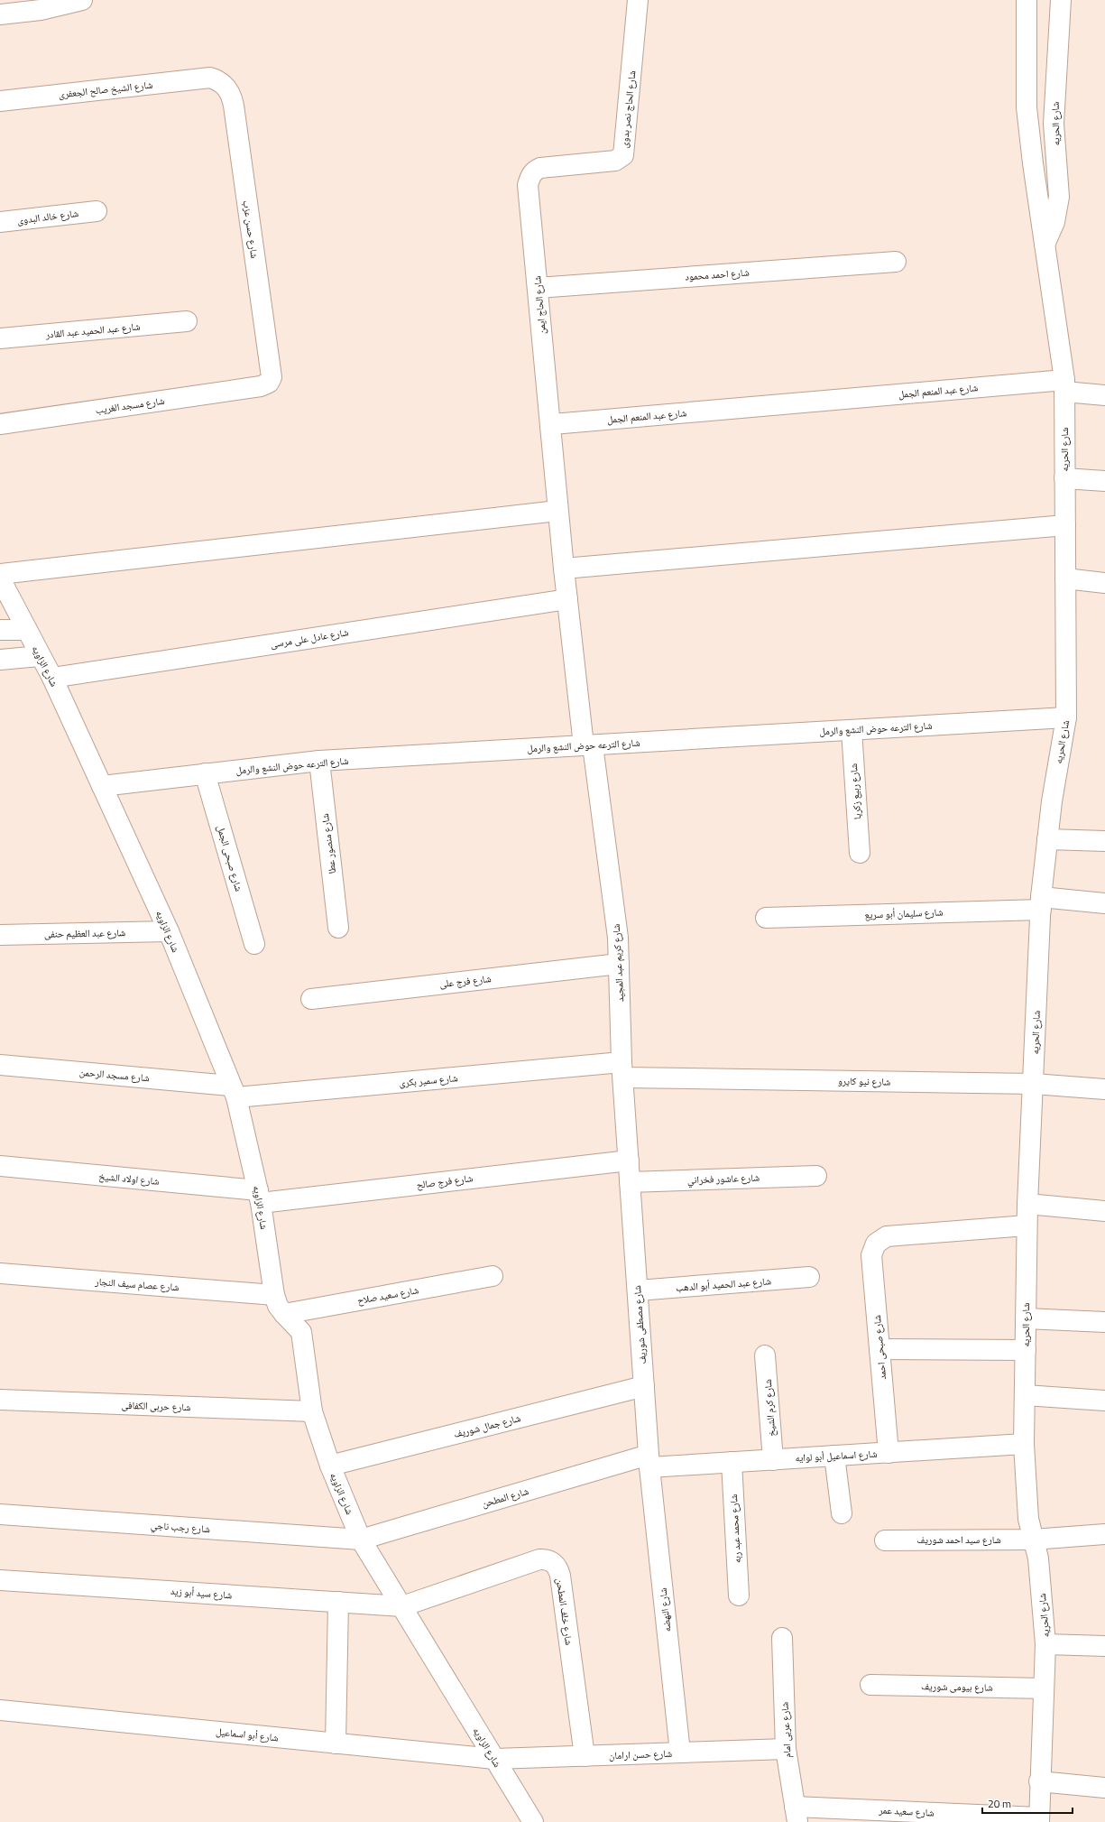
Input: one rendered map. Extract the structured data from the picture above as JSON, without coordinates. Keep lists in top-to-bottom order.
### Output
{
  "streets": {
    "street": [
      "شارع الشيخ صالح الجعفرى",
      "شارع الحاج نصر بدوى",
      "شارع الحريه",
      "شارع خالد البدوى",
      "شارع حسن عزب",
      "شارع احمد محمود",
      "شارع الحاج ايمن",
      "شارع عبد الحميد عبد القادر",
      "شارع عبد المنعم الجمل",
      "شارع مسجد الغريب",
      "شارع عادل على مرسى",
      "شارع الزاويه",
      "شارع الترعه حوض النشع والرمل",
      "شارع ربيع زكريا",
      "شارع منصور عطا",
      "شارع صبحى الجمل",
      "شارع سليمان أبو سريع",
      "شارع عبد العظيم حنفى",
      "شارع كريم عبد المجيد",
      "شارع فرج على",
      "شارع مسجد الرحمن",
      "شارع سمير بكرى",
      "شارع نيو كايرو",
      "شارع اولاد الشيخ",
      "شارع عاشور فخراني",
      "شارع فرج صالح",
      "شارع عصام سيف النجار",
      "شارع عبد الحميد أبو الدهب",
      "شارع سعيد صلاح",
      "شارع مصطفى شوريف",
      "شارع صبحى احمد",
      "شارع حربى الكفافى",
      "شارع كرم الشيخ",
      "شارع جمال شوريف",
      "شارع اسماعيل أبو لوايه",
      "شارع المطحن",
      "شارع رجب ناجي",
      "شارع محمد عبد ربه",
      "شارع سيد احمد شوريف",
      "شارع سيد أبو زيد",
      "شارع النهضه",
      "شارع خلف المطحن",
      "شارع بيومى شوريف",
      "شارع عربى امام",
      "شارع أبو اسماعيل",
      "شارع حسن ارامان",
      "شارع سعيد عمر"
    ]
  },
  "crossings": [
    ["شارع الشيخ صالح الجعفرى", "شارع حسن عزب"],
    ["شارع الحاج نصر بدوى", "شارع الحاج ايمن"],
    ["شارع الحريه", "شارع عبد المنعم الجمل"],
    ["شارع الحريه", "شارع الترعه حوض النشع والرمل"],
    ["شارع الحريه", "شارع سليمان أبو سريع"],
    ["شارع الحريه", "شارع نيو كايرو"],
    ["شارع الحريه", "شارع صبحى احمد"],
    ["شارع الحريه", "شارع اسماعيل أبو لوايه"],
    ["شارع الحريه", "شارع سيد احمد شوريف"],
    ["شارع الحريه", "شارع بيومى شوريف"],
    ["شارع الحريه", "شارع سعيد عمر"],
    ["شارع حسن عزب", "شارع مسجد الغريب"],
    ["شارع احمد محمود", "شارع الحاج ايمن"],
    ["شارع الحاج ايمن", "شارع عبد المنعم الجمل"],
    ["شارع عادل على مرسى", "شارع الزاويه"],
    ["شارع الزاويه", "شارع الترعه حوض النشع والرمل"],
    ["شارع الزاويه", "شارع عبد العظيم حنفى"],
    ["شارع الزاويه", "شارع مسجد الرحمن"],
    ["شارع الزاويه", "شارع سمير بكرى"],
    ["شارع الزاويه", "شارع اولاد الشيخ"],
    ["شارع الزاويه", "شارع فرج صالح"],
    ["شارع الزاويه", "شارع عصام سيف النجار"],
    ["شارع الزاويه", "شارع سعيد صلاح"],
    ["شارع الزاويه", "شارع حربى الكفافى"],
    ["شارع الزاويه", "شارع جمال شوريف"],
    ["شارع الزاويه", "شارع المطحن"],
    ["شارع الزاويه", "شارع رجب ناجي"],
    ["شارع الزاويه", "شارع سيد أبو زيد"],
    ["شارع الزاويه", "شارع خلف المطحن"],
    ["شارع الزاويه", "شارع أبو اسماعيل"],
    ["شارع الزاويه", "شارع حسن ارامان"],
    ["شارع الترعه حوض النشع والرمل", "شارع ربيع زكريا"],
    ["شارع الترعه حوض النشع والرمل", "شارع منصور عطا"],
    ["شارع الترعه حوض النشع والرمل", "شارع صبحى الجمل"],
    ["شارع الترعه حوض النشع والرمل", "شارع كريم عبد المجيد"],
    ["شارع كريم عبد المجيد", "شارع فرج على"],
    ["شارع كريم عبد المجيد", "شارع سمير بكرى"],
    ["شارع كريم عبد المجيد", "شارع نيو كايرو"],
    ["شارع كريم عبد المجيد", "شارع عاشور فخراني"],
    ["شارع كريم عبد المجيد", "شارع فرج صالح"],
    ["شارع كريم عبد المجيد", "شارع مصطفى شوريف"],
    ["شارع مسجد الرحمن", "شارع سمير بكرى"],
    ["شارع سمير بكرى", "شارع نيو كايرو"],
    ["شارع اولاد الشيخ", "شارع فرج صالح"],
    ["شارع عاشور فخراني", "شارع مصطفى شوريف"],
    ["شارع عبد الحميد أبو الدهب", "شارع مصطفى شوريف"],
    ["شارع مصطفى شوريف", "شارع جمال شوريف"],
    ["شارع مصطفى شوريف", "شارع اسماعيل أبو لوايه"],
    ["شارع مصطفى شوريف", "شارع المطحن"],
    ["شارع مصطفى شوريف", "شارع النهضه"],
    ["شارع صبحى احمد", "شارع اسماعيل أبو لوايه"],
    ["شارع كرم الشيخ", "شارع اسماعيل أبو لوايه"],
    ["شارع اسماعيل أبو لوايه", "شارع المطحن"],
    ["شارع اسماعيل أبو لوايه", "شارع محمد عبد ربه"],
    ["شارع اسماعيل أبو لوايه", "شارع النهضه"],
    ["شارع المطحن", "شارع رجب ناجي"],
    ["شارع المطحن", "شارع النهضه"],
    ["شارع سيد أبو زيد", "شارع خلف المطحن"],
    ["شارع النهضه", "شارع حسن ارامان"],
    ["شارع خلف المطحن", "شارع حسن ارامان"],
    ["شارع عربى امام", "شارع حسن ارامان"],
    ["شارع عربى امام", "شارع سعيد عمر"],
    ["شارع أبو اسماعيل", "شارع حسن ارامان"]
  ],
  "scale_bar": "20 m"
}
